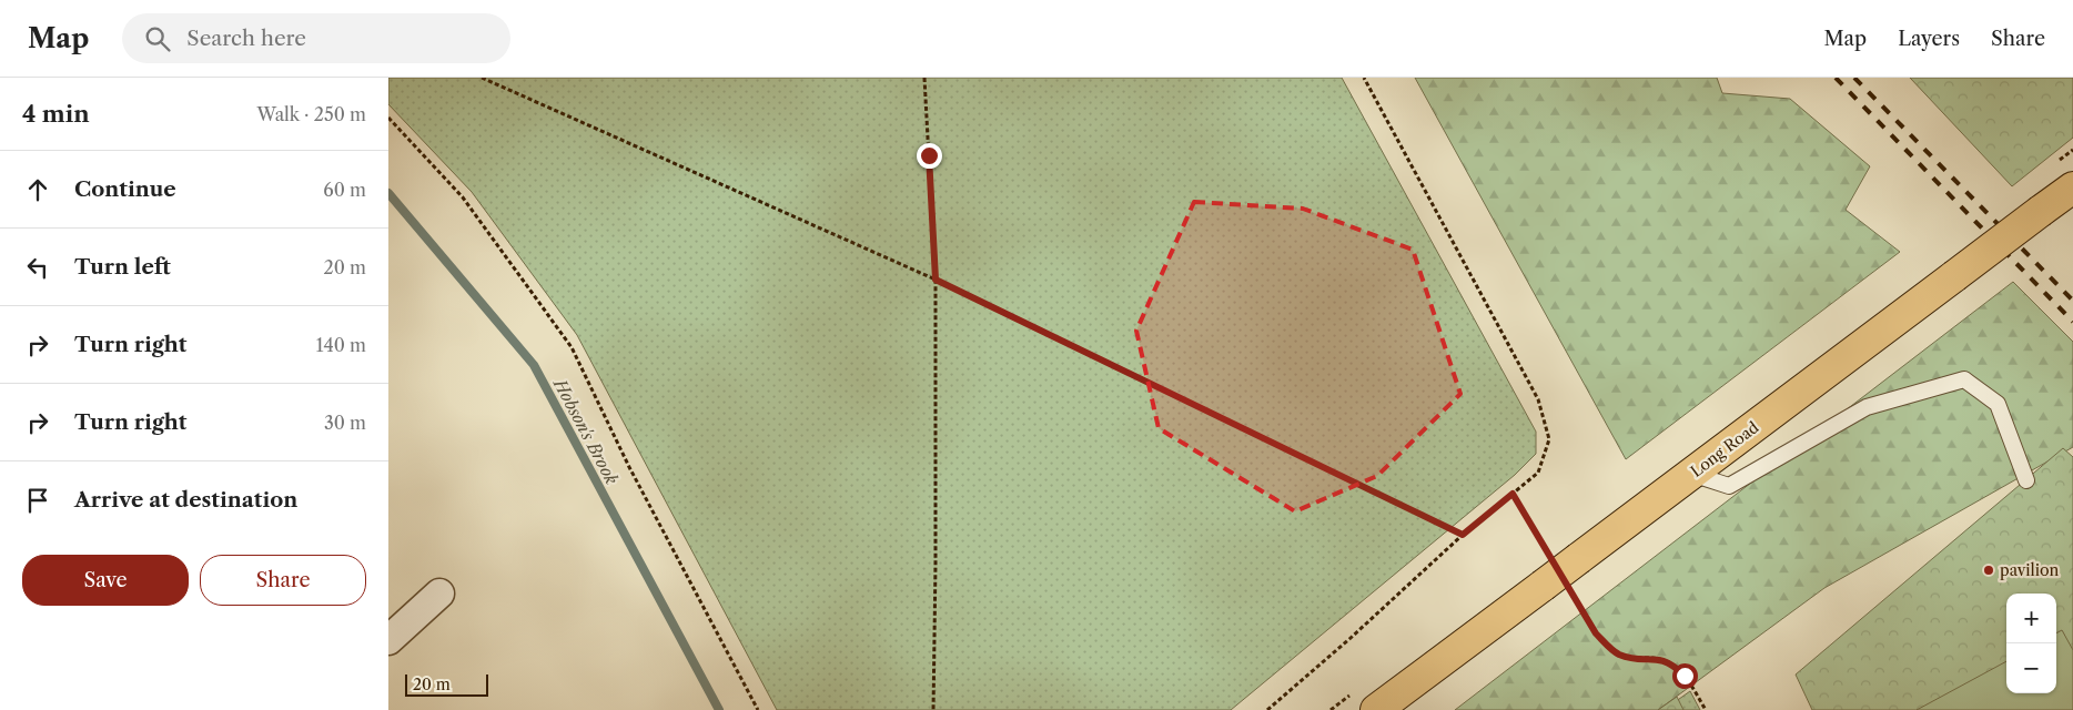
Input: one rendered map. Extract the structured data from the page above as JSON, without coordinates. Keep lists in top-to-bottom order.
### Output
{
  "streets": {
    "main road": ["Long Road"]
  },
  "water": ["Hobson's Brook"],
  "places": ["pavilion"],
  "scale_bar": "20 m",
  "page": {
    "header": "Map",
    "search": "Search here",
    "nav": ["Map", "Layers", "Share"],
    "heading": ["4 min", "Walk · 250 m"],
    "list": [
      ["Continue", "60 m"],
      ["Turn left", "20 m"],
      ["Turn right", "140 m"],
      ["Turn right", "30 m"],
      "Arrive at destination"
    ],
    "buttons": ["Save", "Share"],
    "map_buttons": ["+", "−"],
    "scale": "20 m"
  }
}
